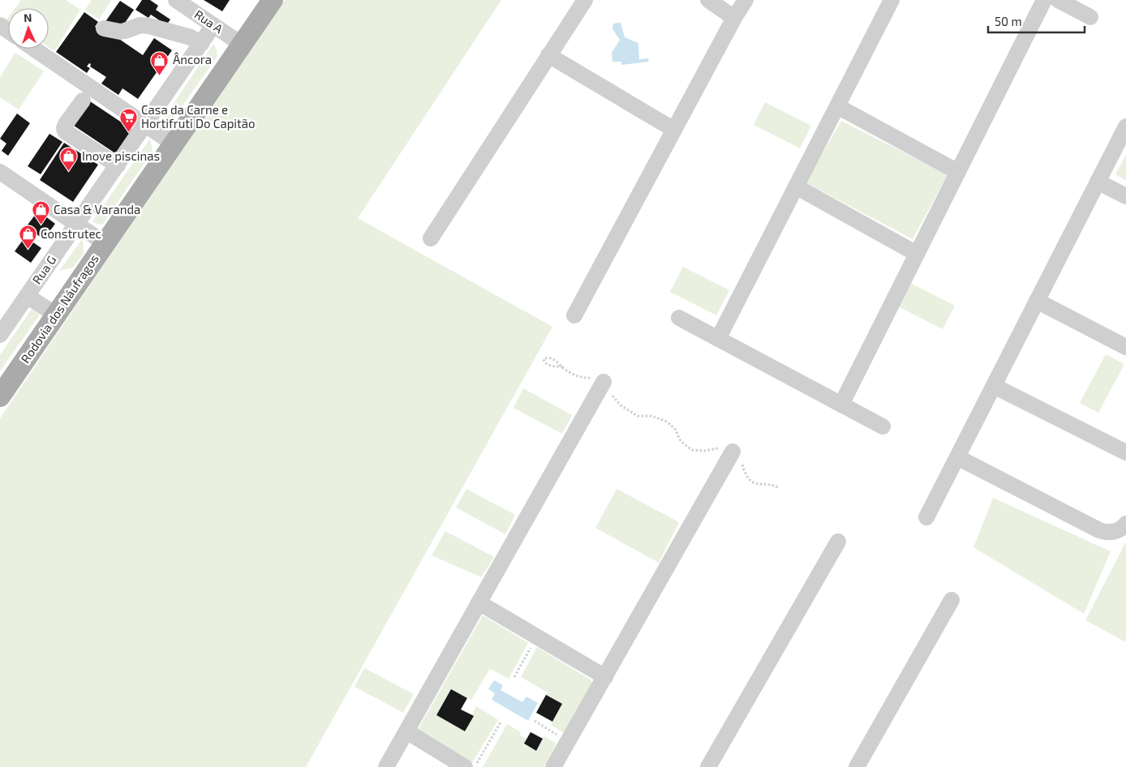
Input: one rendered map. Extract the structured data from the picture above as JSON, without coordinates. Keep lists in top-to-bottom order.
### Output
{
  "streets": {
    "main road": ["Rodovia dos Náufragos"],
    "street": ["Rua A", "Rua G"]
  },
  "crossings": [
    ["Rua A", "Rua G"],
    ["Rua A", "Rodovia dos Náufragos"]
  ],
  "places": {
    "shop": [
      "Âncora",
      "Inove piscinas",
      "Casa & Varanda",
      "Construtec"
    ],
    "supermarket": ["Casa da Carne e Hortifruti Do Capitão"]
  },
  "scale_bar": "50 m",
  "north": "top"
}
